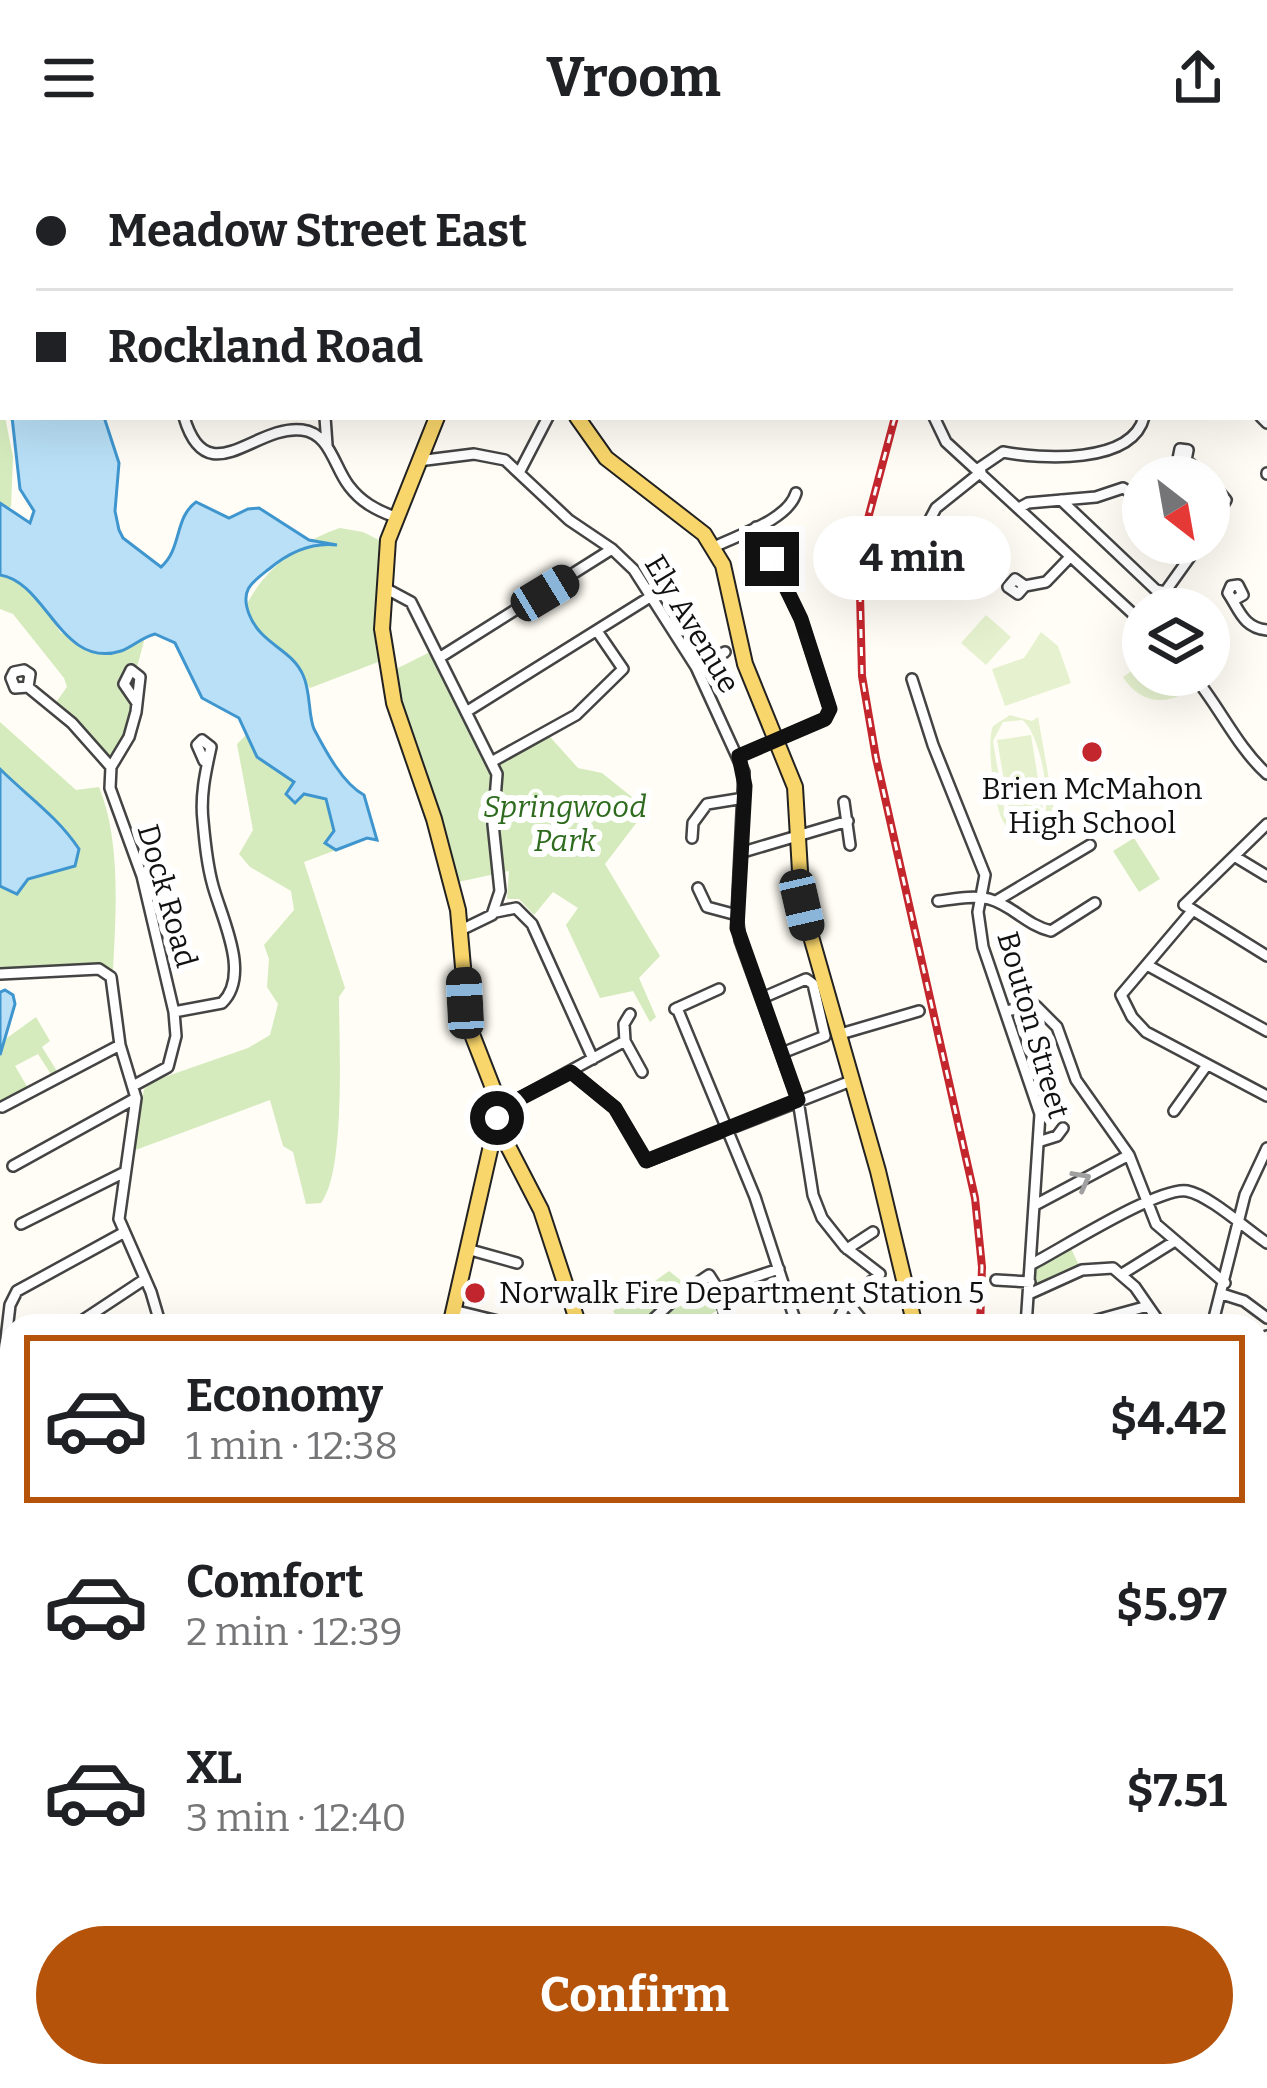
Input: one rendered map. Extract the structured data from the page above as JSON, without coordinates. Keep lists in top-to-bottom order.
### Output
{
  "streets": {
    "street": ["Ely Avenue", "Dock Road", "Bouton Street"]
  },
  "parks": ["Springwood Park"],
  "places": ["Brien McMahon High School", "Norwalk Fire Department Station 5"],
  "north": "bottom right",
  "page": {
    "header": "Vroom",
    "banner": ["Meadow Street East", "Rockland Road"],
    "bubble": "4 min",
    "list": [
      {
        "name": "Economy",
        "note": "1 min · 12:38",
        "value": "$4.42"
      },
      {
        "name": "Comfort",
        "note": "2 min · 12:39",
        "value": "$5.97"
      },
      {
        "name": "XL",
        "note": "3 min · 12:40",
        "value": "$7.51"
      }
    ],
    "buttons": "Confirm"
  }
}
